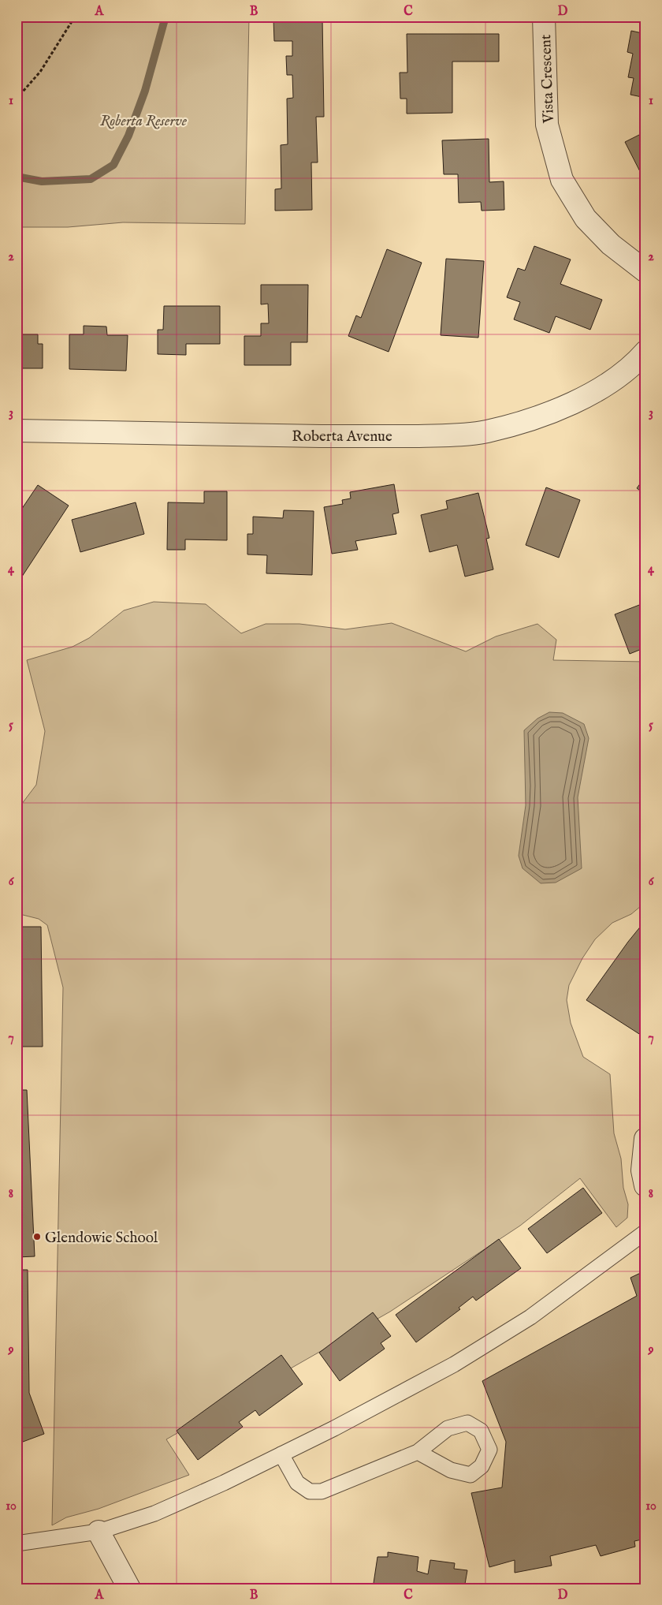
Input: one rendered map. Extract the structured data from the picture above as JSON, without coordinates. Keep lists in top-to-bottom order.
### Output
{
  "streets": {
    "street": ["Vista Crescent", "Roberta Avenue"]
  },
  "parks": ["Roberta Reserve"],
  "places": ["Glendowie School"],
  "grid": {
    "columns": [
      "A",
      "B",
      "C",
      "D"
    ],
    "rows": [
      "1",
      "2",
      "3",
      "4",
      "5",
      "6",
      "7",
      "8",
      "9",
      "10"
    ]
  }
}
